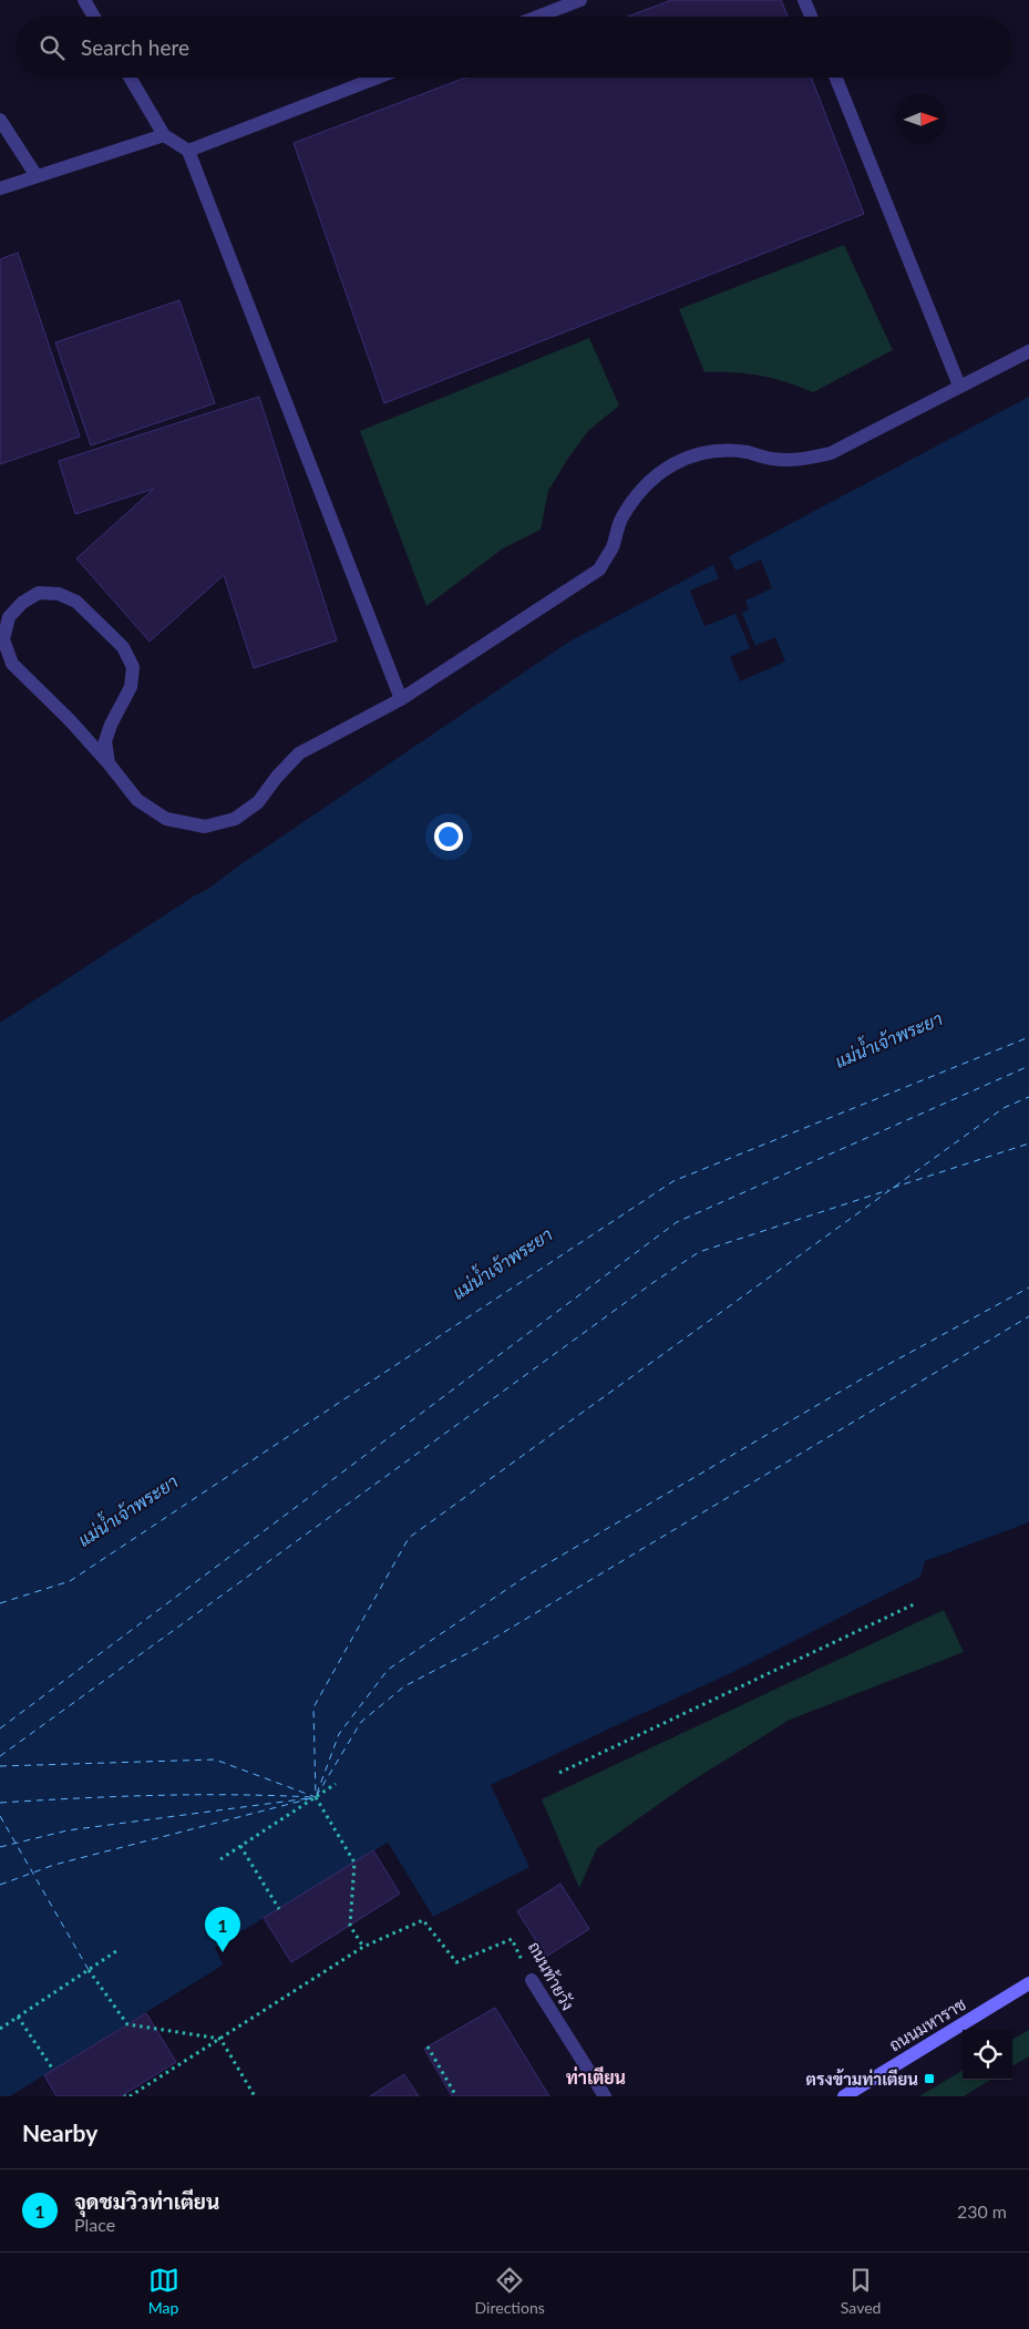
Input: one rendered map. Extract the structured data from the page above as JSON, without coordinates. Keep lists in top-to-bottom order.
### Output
{
  "streets": {
    "street": ["ถนนท้ายวัง", "ถนนมหาราช"]
  },
  "districts": ["ท่าเตียน"],
  "water": ["แม่น้ำเจ้าพระยา"],
  "places": {
    "transit": ["ตรงข้ามท่าเตียน"]
  },
  "north": "right",
  "page": {
    "search": "Search here",
    "pins": "1",
    "heading": "Nearby",
    "list": [
      {
        "mark": "1",
        "name": "จุดชมวิวท่าเตียน",
        "note": "Place",
        "value": "230 m"
      }
    ],
    "nav": ["Map", "Directions", "Saved"]
  }
}
